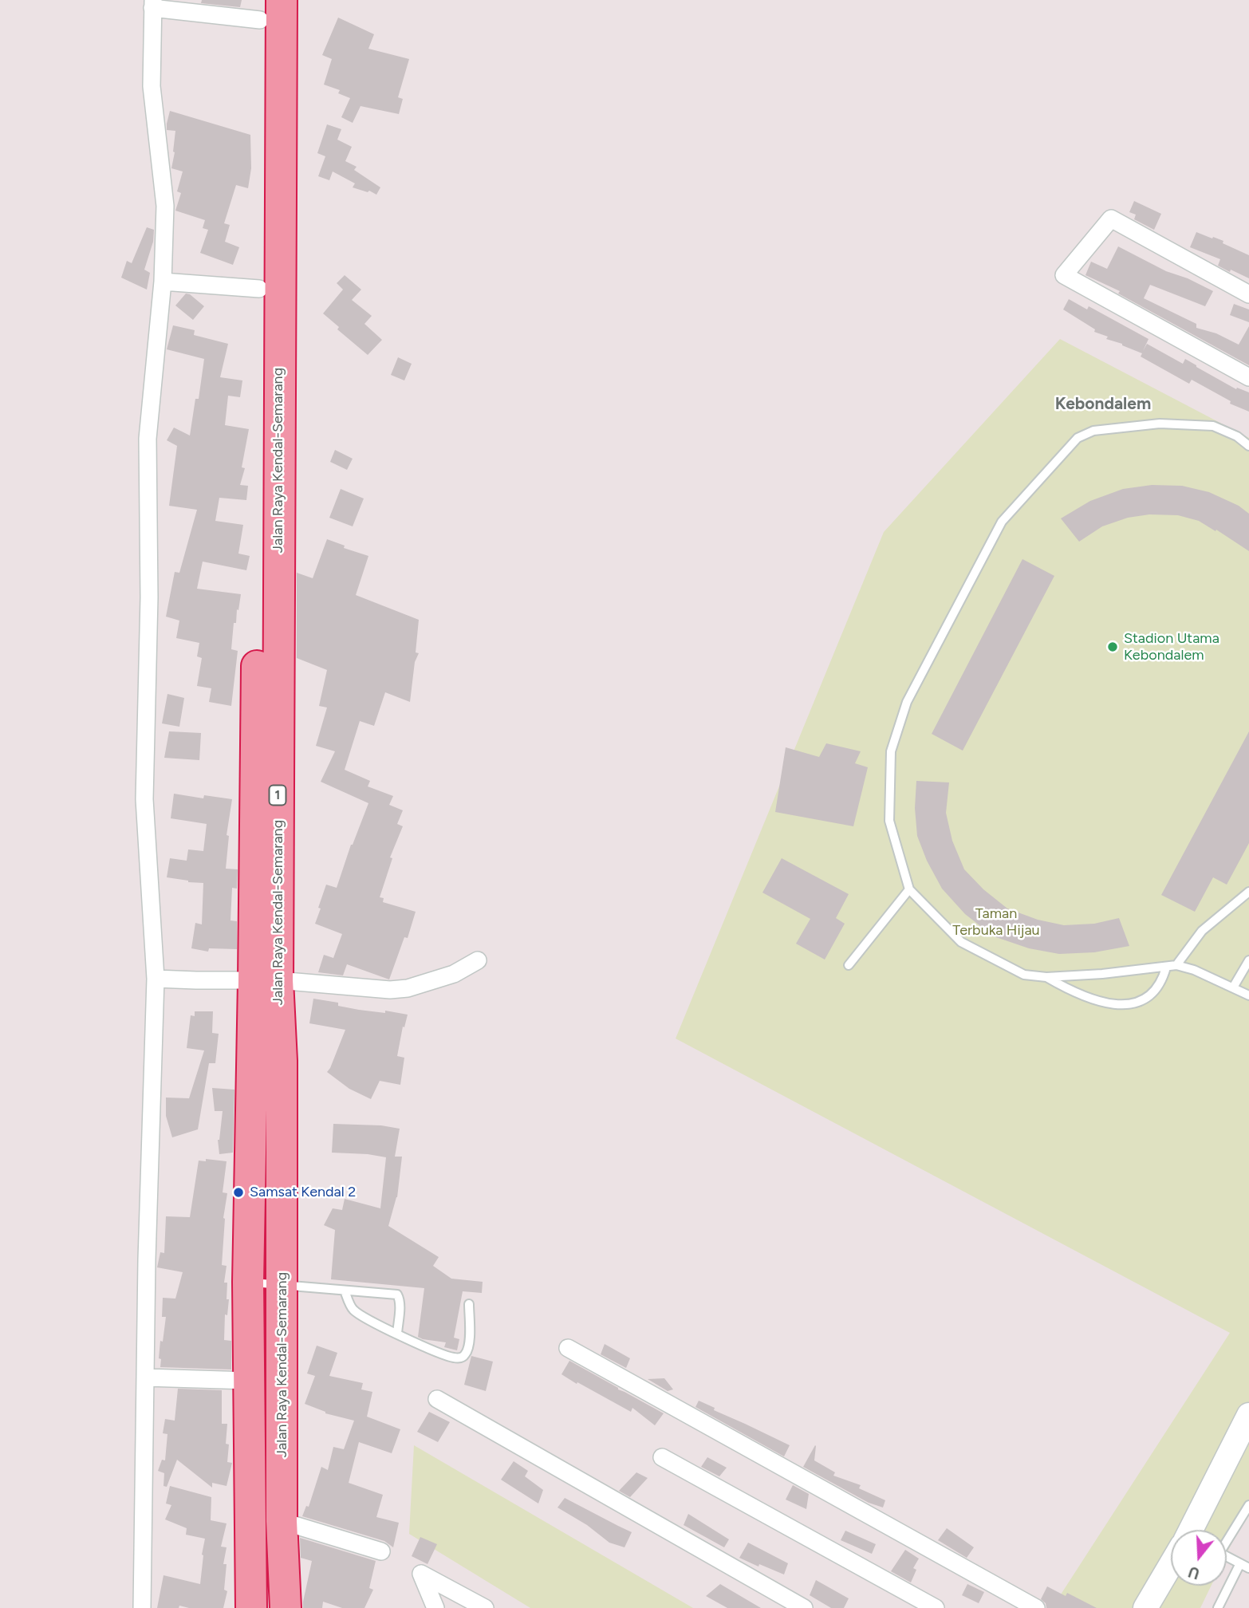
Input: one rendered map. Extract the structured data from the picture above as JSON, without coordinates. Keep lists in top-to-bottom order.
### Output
{
  "streets": {
    "highway": ["Jalan Raya Kendal-Semarang", "1"]
  },
  "districts": ["Kebondalem"],
  "parks": ["Taman Terbuka Hijau"],
  "places": ["Stadion Utama Kebondalem", "Samsat Kendal 2"],
  "north": "bottom"
}
